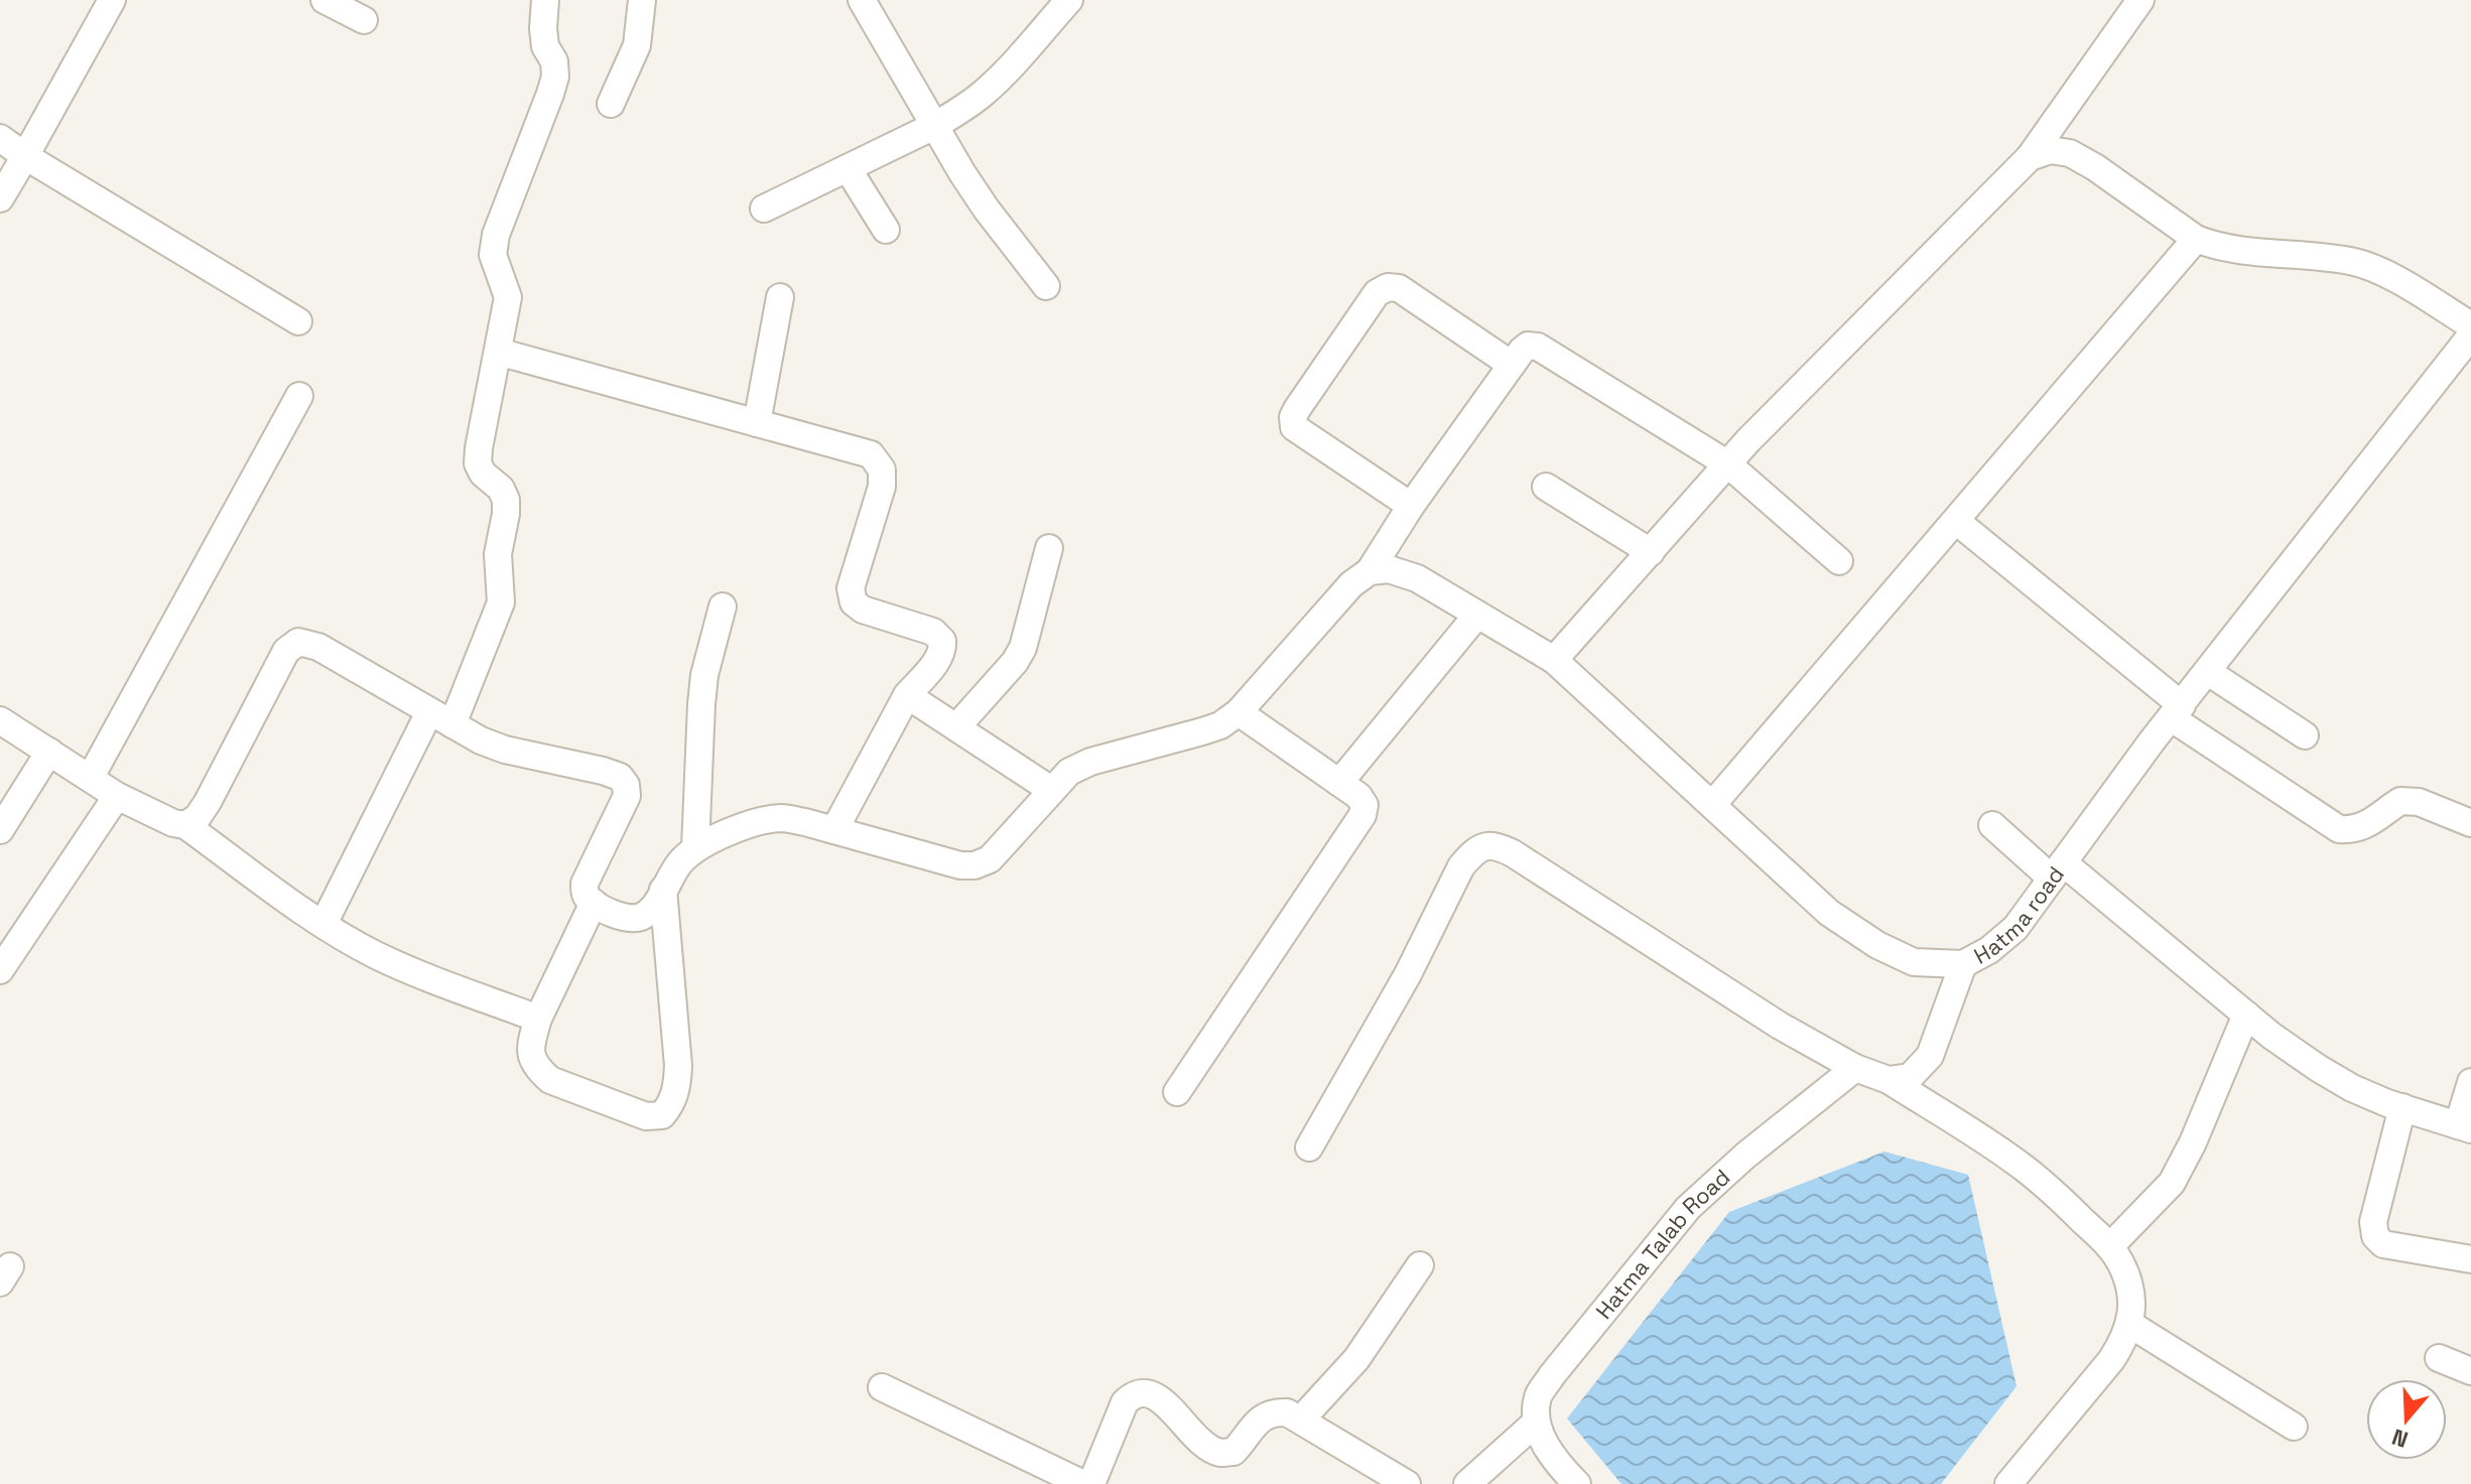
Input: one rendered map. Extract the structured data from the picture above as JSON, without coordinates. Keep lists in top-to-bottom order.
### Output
{
  "streets": {
    "street": ["Hatma road", "Hatma Talab Road"]
  },
  "north": "bottom"
}
